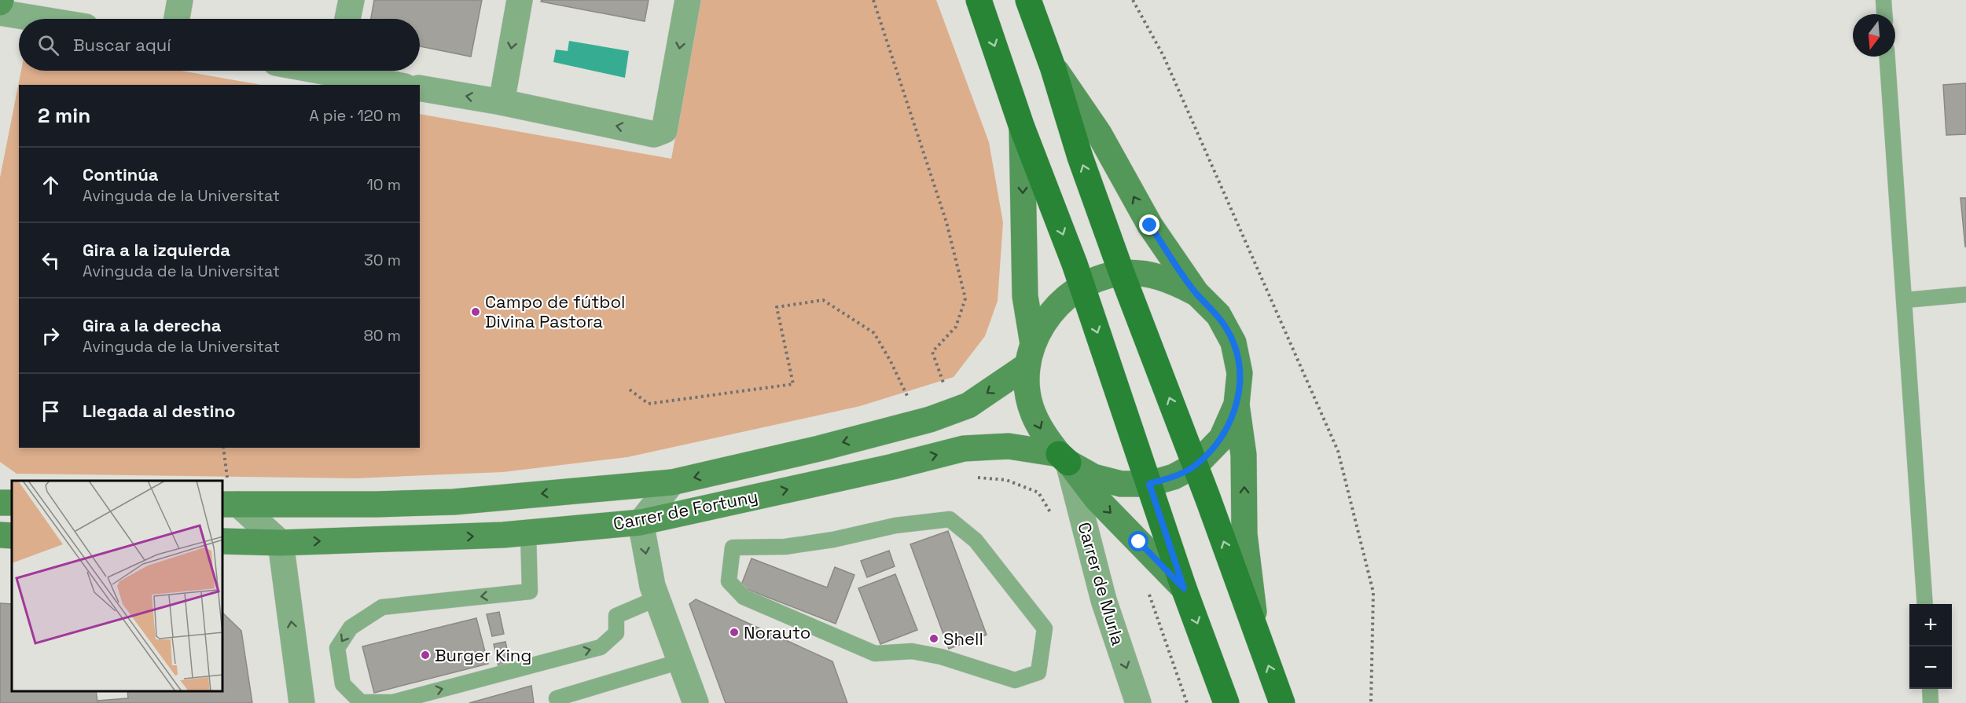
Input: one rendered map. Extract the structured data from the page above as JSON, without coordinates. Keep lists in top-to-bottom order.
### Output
{
  "streets": {
    "street": ["Carrer de Fortuny", "Carrer de Murla"]
  },
  "crossings": [
    ["Carrer de Fortuny", "Carrer de Murla"]
  ],
  "places": [
    "Campo de fútbol Divina Pastora",
    "Norauto",
    "Shell",
    "Burger King"
  ],
  "north": "bottom",
  "page": {
    "search": "Buscar aquí",
    "heading": ["2 min", "A pie · 120 m"],
    "list": [
      ["Continúa", "Avinguda de la Universitat", "10 m"],
      ["Gira a la izquierda", "Avinguda de la Universitat", "30 m"],
      ["Gira a la derecha", "Avinguda de la Universitat", "80 m"],
      "Llegada al destino"
    ],
    "map_buttons": ["+", "−"]
  }
}
